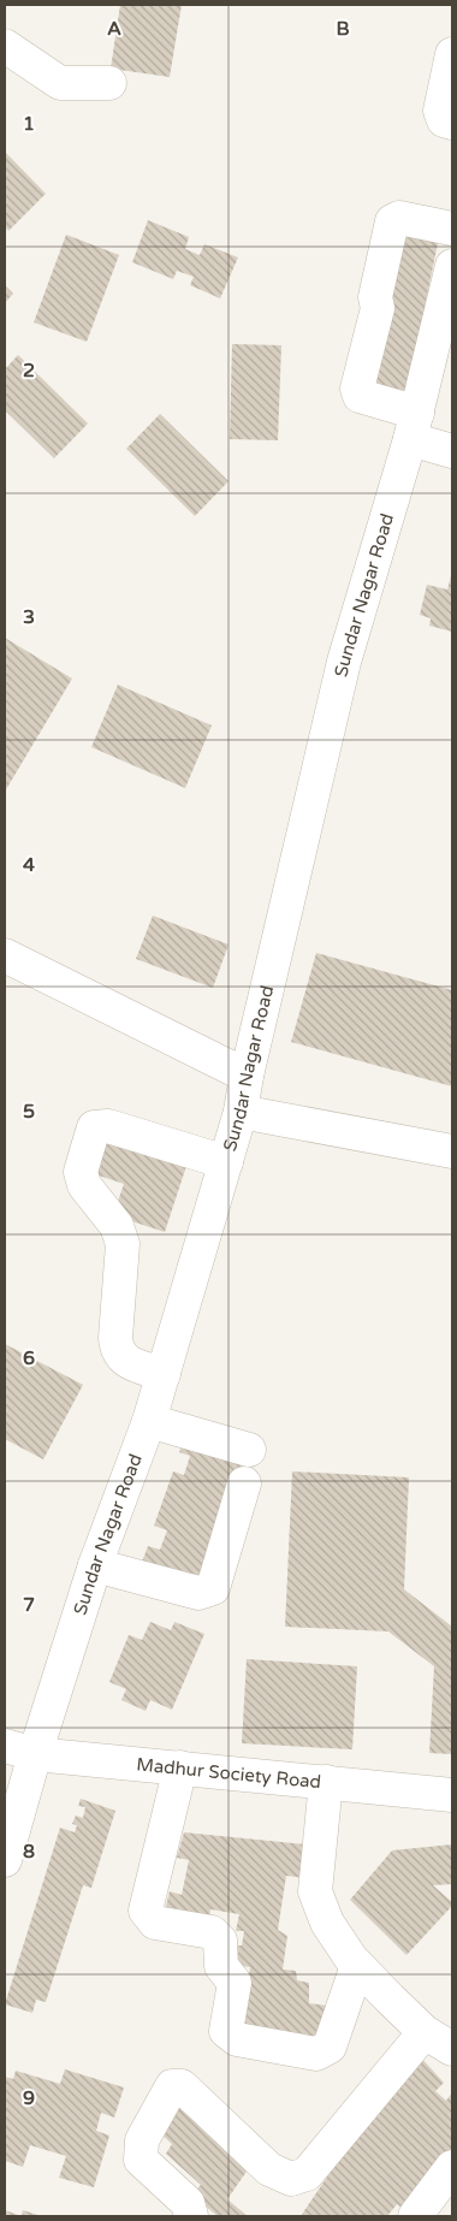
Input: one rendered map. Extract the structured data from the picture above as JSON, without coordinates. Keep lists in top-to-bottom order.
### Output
{
  "streets": {
    "street": ["Sundar Nagar Road", "Madhur Society Road"]
  },
  "crossings": [
    ["Sundar Nagar Road", "Madhur Society Road"]
  ],
  "grid": {
    "columns": ["A", "B"],
    "rows": [
      "1",
      "2",
      "3",
      "4",
      "5",
      "6",
      "7",
      "8",
      "9"
    ]
  }
}
